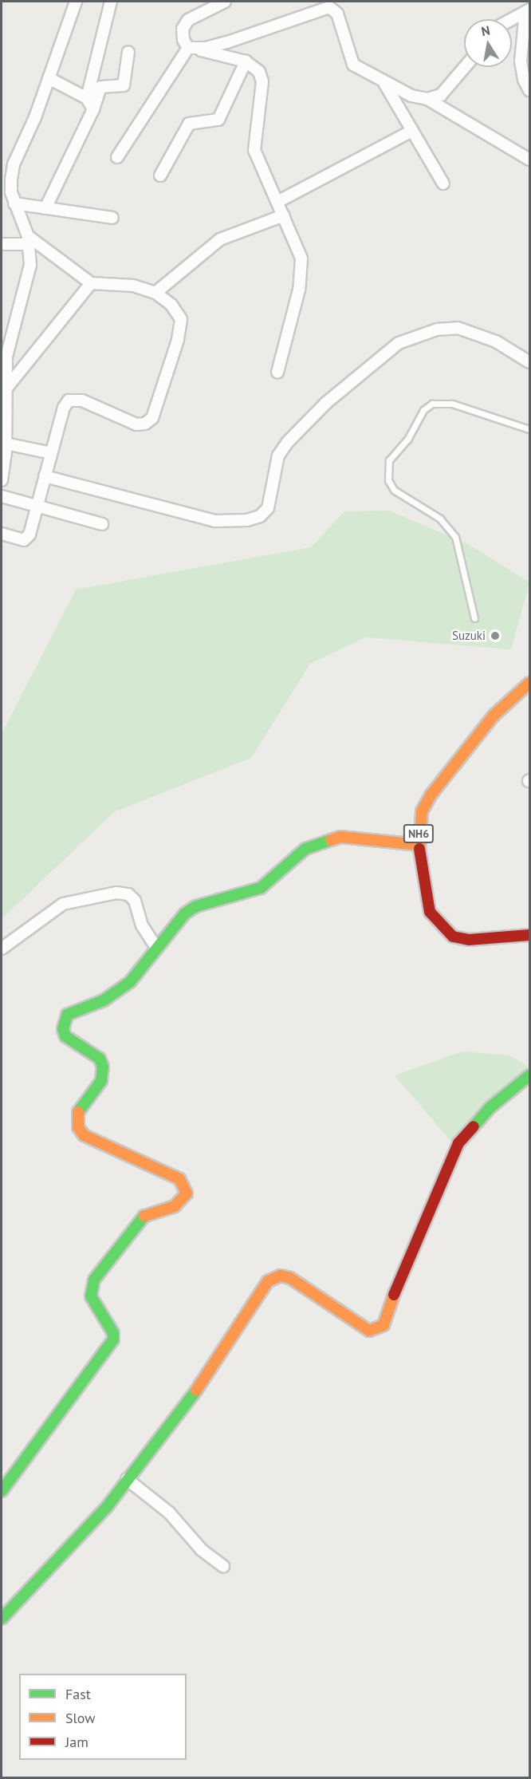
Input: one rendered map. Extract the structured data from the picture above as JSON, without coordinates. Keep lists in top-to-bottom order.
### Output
{
  "streets": {
    "main road": ["NH6"]
  },
  "places": ["Suzuki"],
  "legend": ["Fast", "Slow", "Jam"],
  "north": "top"
}
